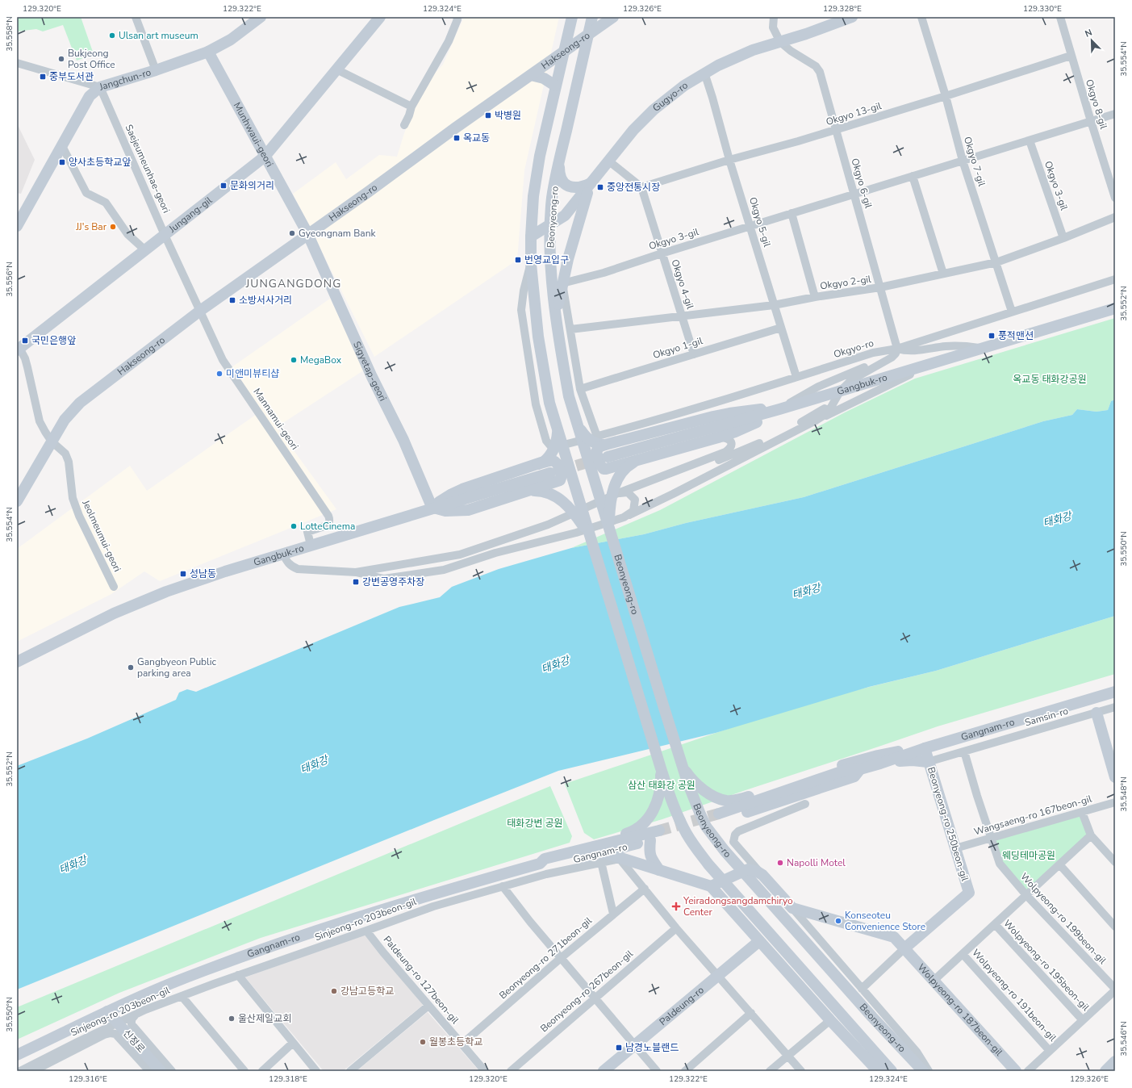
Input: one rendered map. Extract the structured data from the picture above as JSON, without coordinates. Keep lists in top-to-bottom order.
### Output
{
  "streets": {
    "main road": [
      "Hakseong-ro",
      "Jangchun-ro",
      "Gugyo-ro",
      "Munhwaui-geori",
      "Jungang-gil",
      "Beonyeong-ro",
      "Sigyetap-geori",
      "Gangbuk-ro",
      "Gangnam-ro",
      "Beonyeong-ro 250beon-gil",
      "Paldeung-ro",
      "Wolpyeong-ro 187beon-gil",
      "신정로"
    ],
    "street": [
      "Okgyo 8-gil",
      "Okgyo 13-gil",
      "Okgyo 7-gil",
      "Saejeumeunhae-geori",
      "Okgyo 6-gil",
      "Okgyo 3-gil",
      "Okgyo 5-gil",
      "Okgyo 2-gil",
      "Okgyo 4-gil",
      "Okgyo 1-gil",
      "Okgyo-ro",
      "Mannamui-geori",
      "Jeolmeumui-geori",
      "Samsin-ro",
      "Wangsaeng-ro 167beon-gil",
      "Wolpyeong-ro 199beon-gil",
      "Sinjeong-ro 203beon-gil",
      "Beonyeong-ro 271beon-gil",
      "Wolpyeong-ro 195beon-gil",
      "Paldeung-ro 127beon-gil",
      "Beonyeong-ro 267beon-gil",
      "Wolpyeong-ro 191beon-gil"
    ]
  },
  "crossings": [
    ["Hakseong-ro", "Munhwaui-geori"],
    ["Hakseong-ro", "Saejeumeunhae-geori"],
    ["Hakseong-ro", "Jungang-gil"],
    ["Hakseong-ro", "Beonyeong-ro"],
    ["Hakseong-ro", "Sigyetap-geori"],
    ["Hakseong-ro", "Mannamui-geori"],
    ["Hakseong-ro", "Jeolmeumui-geori"],
    ["Jangchun-ro", "Munhwaui-geori"],
    ["Jangchun-ro", "Saejeumeunhae-geori"],
    ["Gugyo-ro", "Okgyo 6-gil"],
    ["Gugyo-ro", "Beonyeong-ro"],
    ["Gugyo-ro", "Okgyo 5-gil"],
    ["Okgyo 8-gil", "Okgyo 13-gil"],
    ["Okgyo 8-gil", "Okgyo 3-gil"],
    ["Okgyo 13-gil", "Okgyo 7-gil"],
    ["Okgyo 13-gil", "Okgyo 6-gil"],
    ["Okgyo 13-gil", "Okgyo 5-gil"],
    ["Okgyo 13-gil", "Okgyo 4-gil"],
    ["Munhwaui-geori", "Jungang-gil"],
    ["Munhwaui-geori", "Sigyetap-geori"],
    ["Okgyo 7-gil", "Okgyo 3-gil"],
    ["Okgyo 7-gil", "Okgyo 2-gil"],
    ["Okgyo 7-gil", "Okgyo-ro"],
    ["Saejeumeunhae-geori", "Jungang-gil"],
    ["Saejeumeunhae-geori", "Mannamui-geori"],
    ["Okgyo 6-gil", "Okgyo 3-gil"],
    ["Okgyo 6-gil", "Okgyo 2-gil"],
    ["Okgyo 6-gil", "Okgyo-ro"],
    ["Okgyo 3-gil", "Okgyo 5-gil"],
    ["Okgyo 3-gil", "Okgyo 2-gil"],
    ["Okgyo 3-gil", "Okgyo 4-gil"],
    ["Jungang-gil", "Jeolmeumui-geori"],
    ["Beonyeong-ro", "Okgyo-ro"],
    ["Okgyo 5-gil", "Okgyo 2-gil"],
    ["Okgyo 5-gil", "Okgyo 1-gil"],
    ["Okgyo 5-gil", "Okgyo-ro"],
    ["Okgyo 2-gil", "Okgyo 4-gil"],
    ["Okgyo 4-gil", "Okgyo 1-gil"],
    ["Sigyetap-geori", "Gangbuk-ro"],
    ["Gangbuk-ro", "Mannamui-geori"],
    ["Samsin-ro", "Beonyeong-ro 250beon-gil"],
    ["Samsin-ro", "Wolpyeong-ro 199beon-gil"],
    ["Gangnam-ro", "Beonyeong-ro 250beon-gil"],
    ["Gangnam-ro", "Sinjeong-ro 203beon-gil"],
    ["Gangnam-ro", "신정로"],
    ["Wangsaeng-ro 167beon-gil", "Beonyeong-ro 250beon-gil"],
    ["Wangsaeng-ro 167beon-gil", "Wolpyeong-ro 199beon-gil"],
    ["Beonyeong-ro 250beon-gil", "Wolpyeong-ro 187beon-gil"],
    ["Sinjeong-ro 203beon-gil", "Paldeung-ro 127beon-gil"],
    ["Beonyeong-ro 271beon-gil", "Paldeung-ro 127beon-gil"]
  ],
  "districts": ["JUNGANGDONG"],
  "water": ["태화강"],
  "parks": [
    "옥교동 태화강공원",
    "삼산 태화강 공원",
    "태화강변 공원",
    "웨딩테마공원"
  ],
  "places": {
    "other": [
      "Ulsan art museum",
      "Bukjeong Post Office",
      "JJ's Bar",
      "Gyeongnam Bank",
      "MegaBox",
      "미앤미뷰티샵",
      "LotteCinema",
      "Gangbyeon Public parking area",
      "Napolli Motel",
      "Konseoteu Convenience Store",
      "강남고등학교",
      "울산제일교회",
      "월봉초등학교"
    ],
    "transit": [
      "중부도서관",
      "박병원",
      "옥교동",
      "양사초등학교앞",
      "문화의거리",
      "중앙전통시장",
      "번영교입구",
      "소방서사거리",
      "풍적맨션",
      "국민은행앞",
      "성남동",
      "강변공영주차장",
      "남경노블랜드"
    ],
    "health": ["Yeiradongsangdamchiryo Center"]
  },
  "north": "top left",
  "coordinates": [
    "129.320°E",
    "129.322°E",
    "129.324°E",
    "129.326°E",
    "129.328°E",
    "129.330°E",
    "35.558°N",
    "35.554°N",
    "35.556°N",
    "35.552°N",
    "35.550°N",
    "35.548°N",
    "35.546°N",
    "129.316°E",
    "129.318°E"
  ]
}
